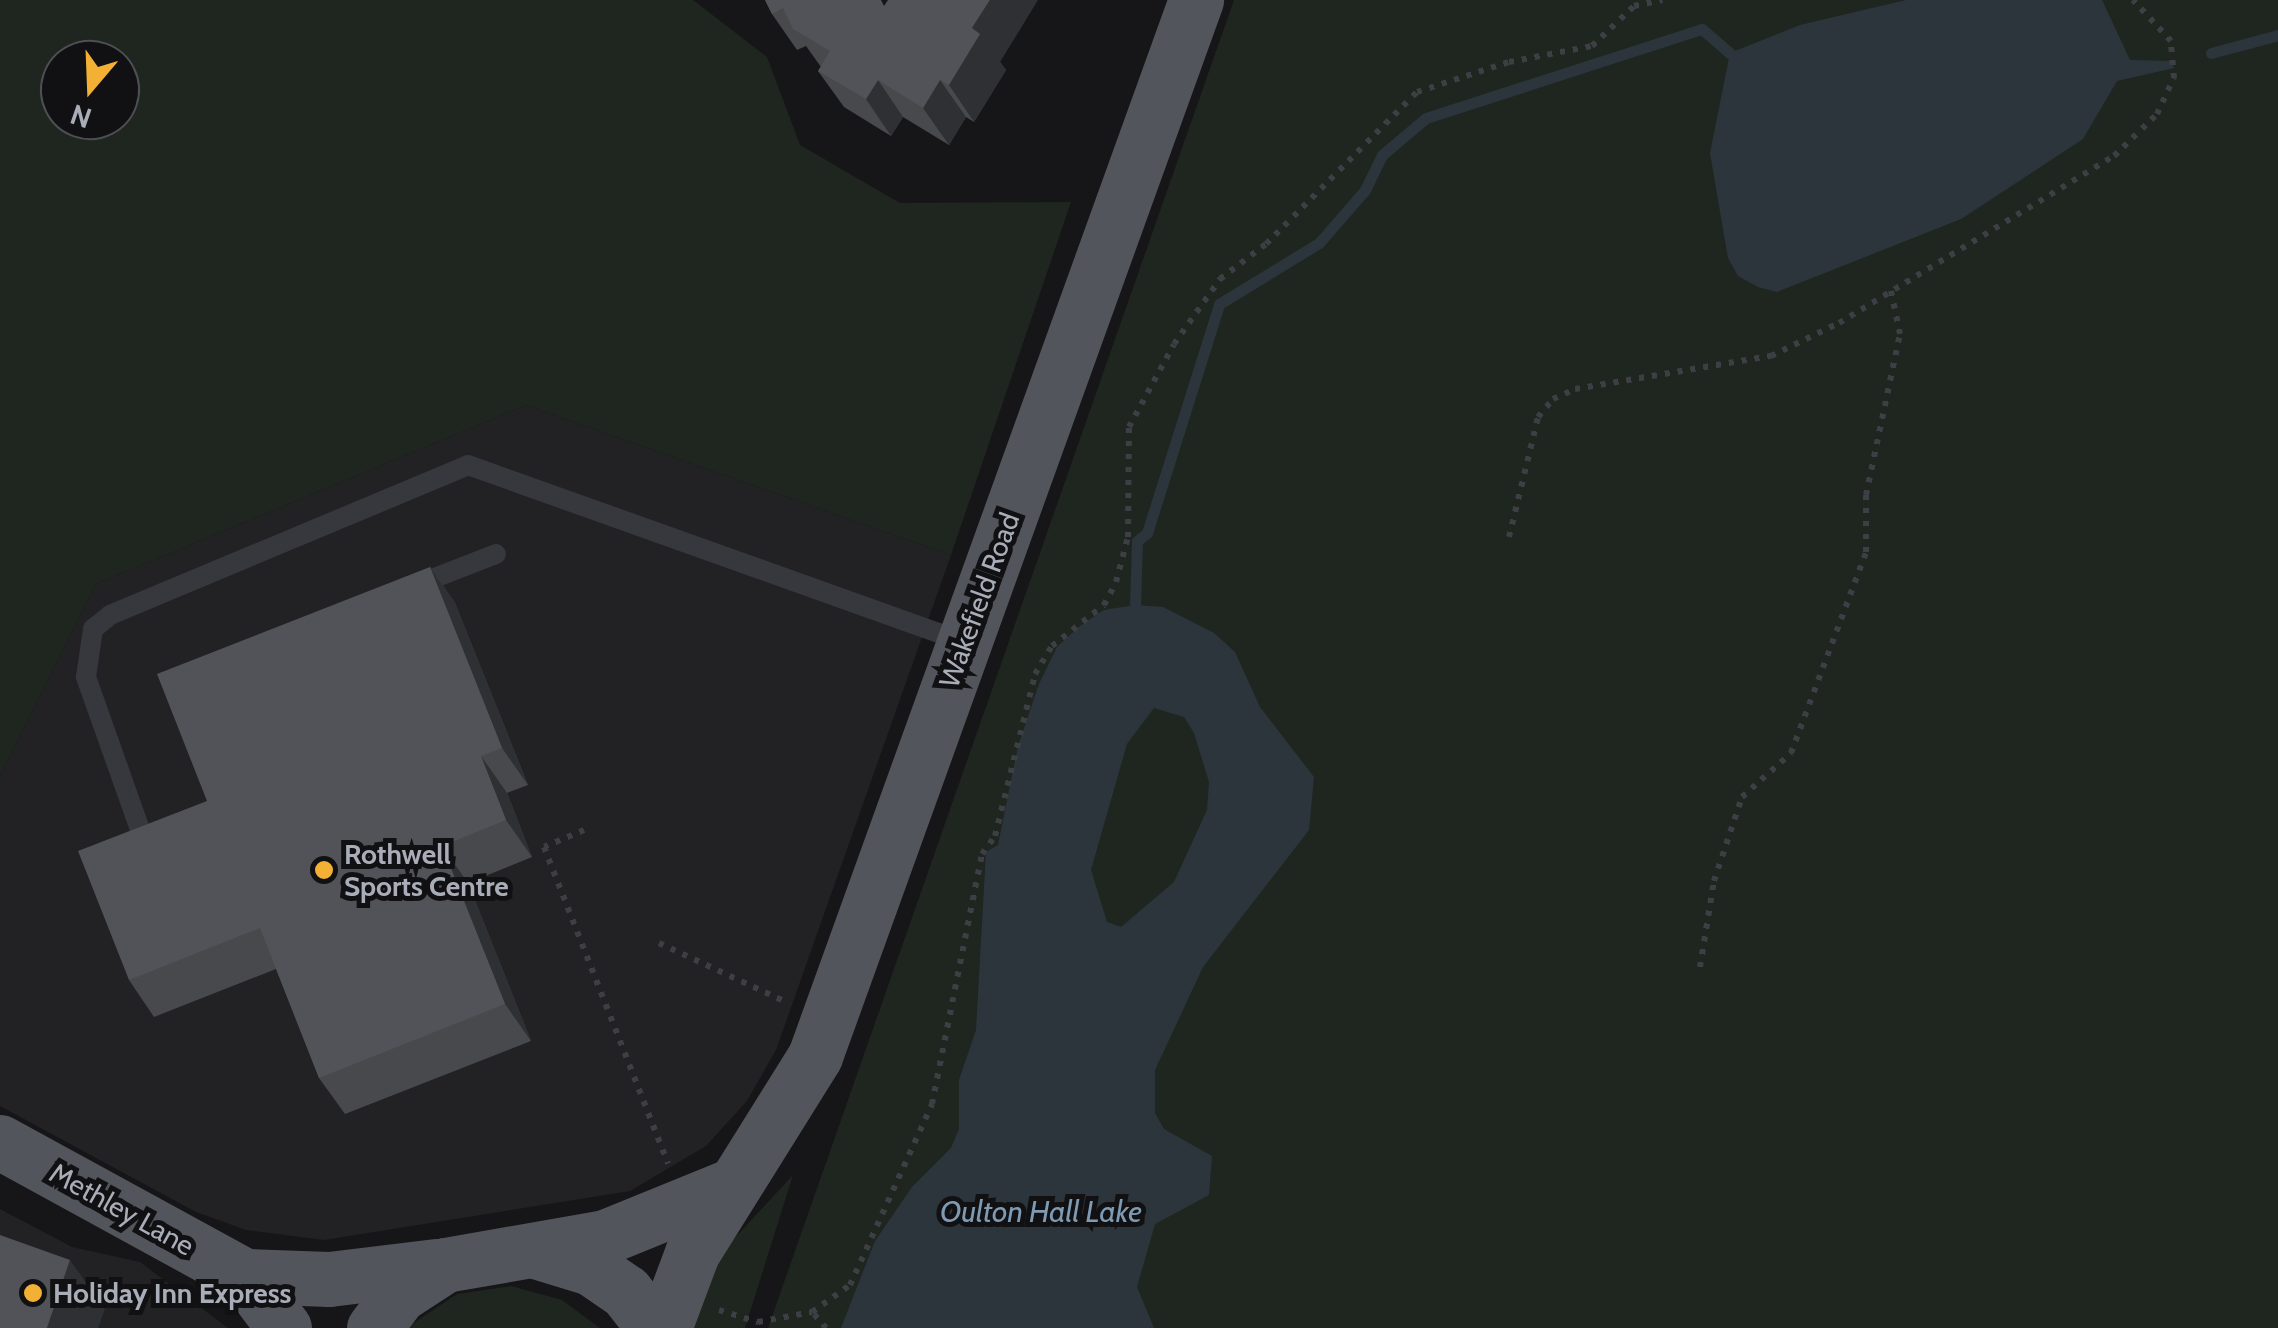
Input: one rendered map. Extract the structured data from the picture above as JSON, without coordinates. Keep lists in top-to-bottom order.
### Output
{
  "streets": {
    "main road": ["Wakefield Road", "Methley Lane"]
  },
  "water": ["Oulton Hall Lake"],
  "places": ["Rothwell Sports Centre", "Holiday Inn Express"],
  "north": "bottom"
}
